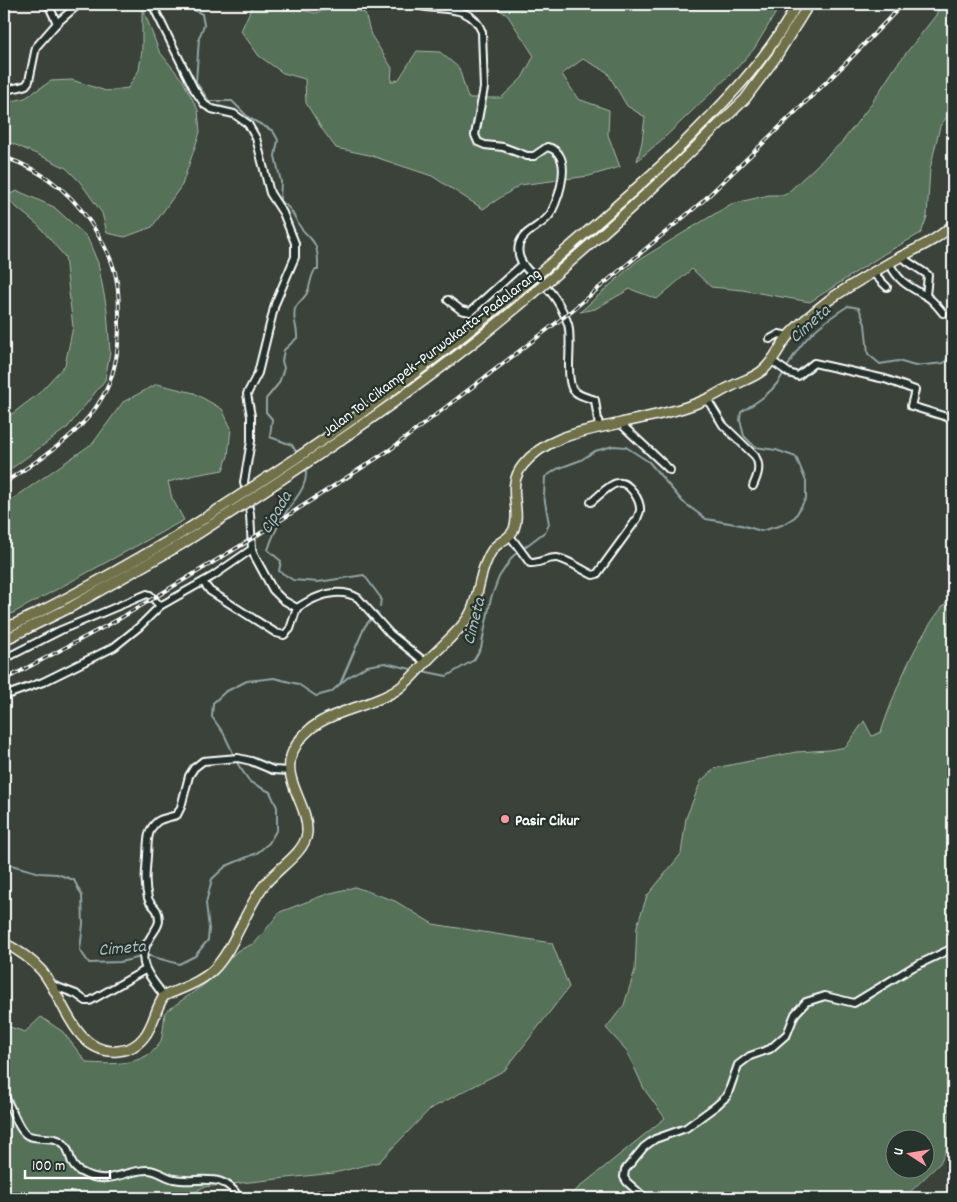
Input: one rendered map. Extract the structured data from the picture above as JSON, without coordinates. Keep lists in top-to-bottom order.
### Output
{
  "streets": {
    "highway": ["Jalan Tol Cikampek–Purwakarta–Padalarang"]
  },
  "water": ["Cimeta", "Cipada"],
  "places": ["Pasir Cikur"],
  "scale_bar": "100 m",
  "north": "left"
}
